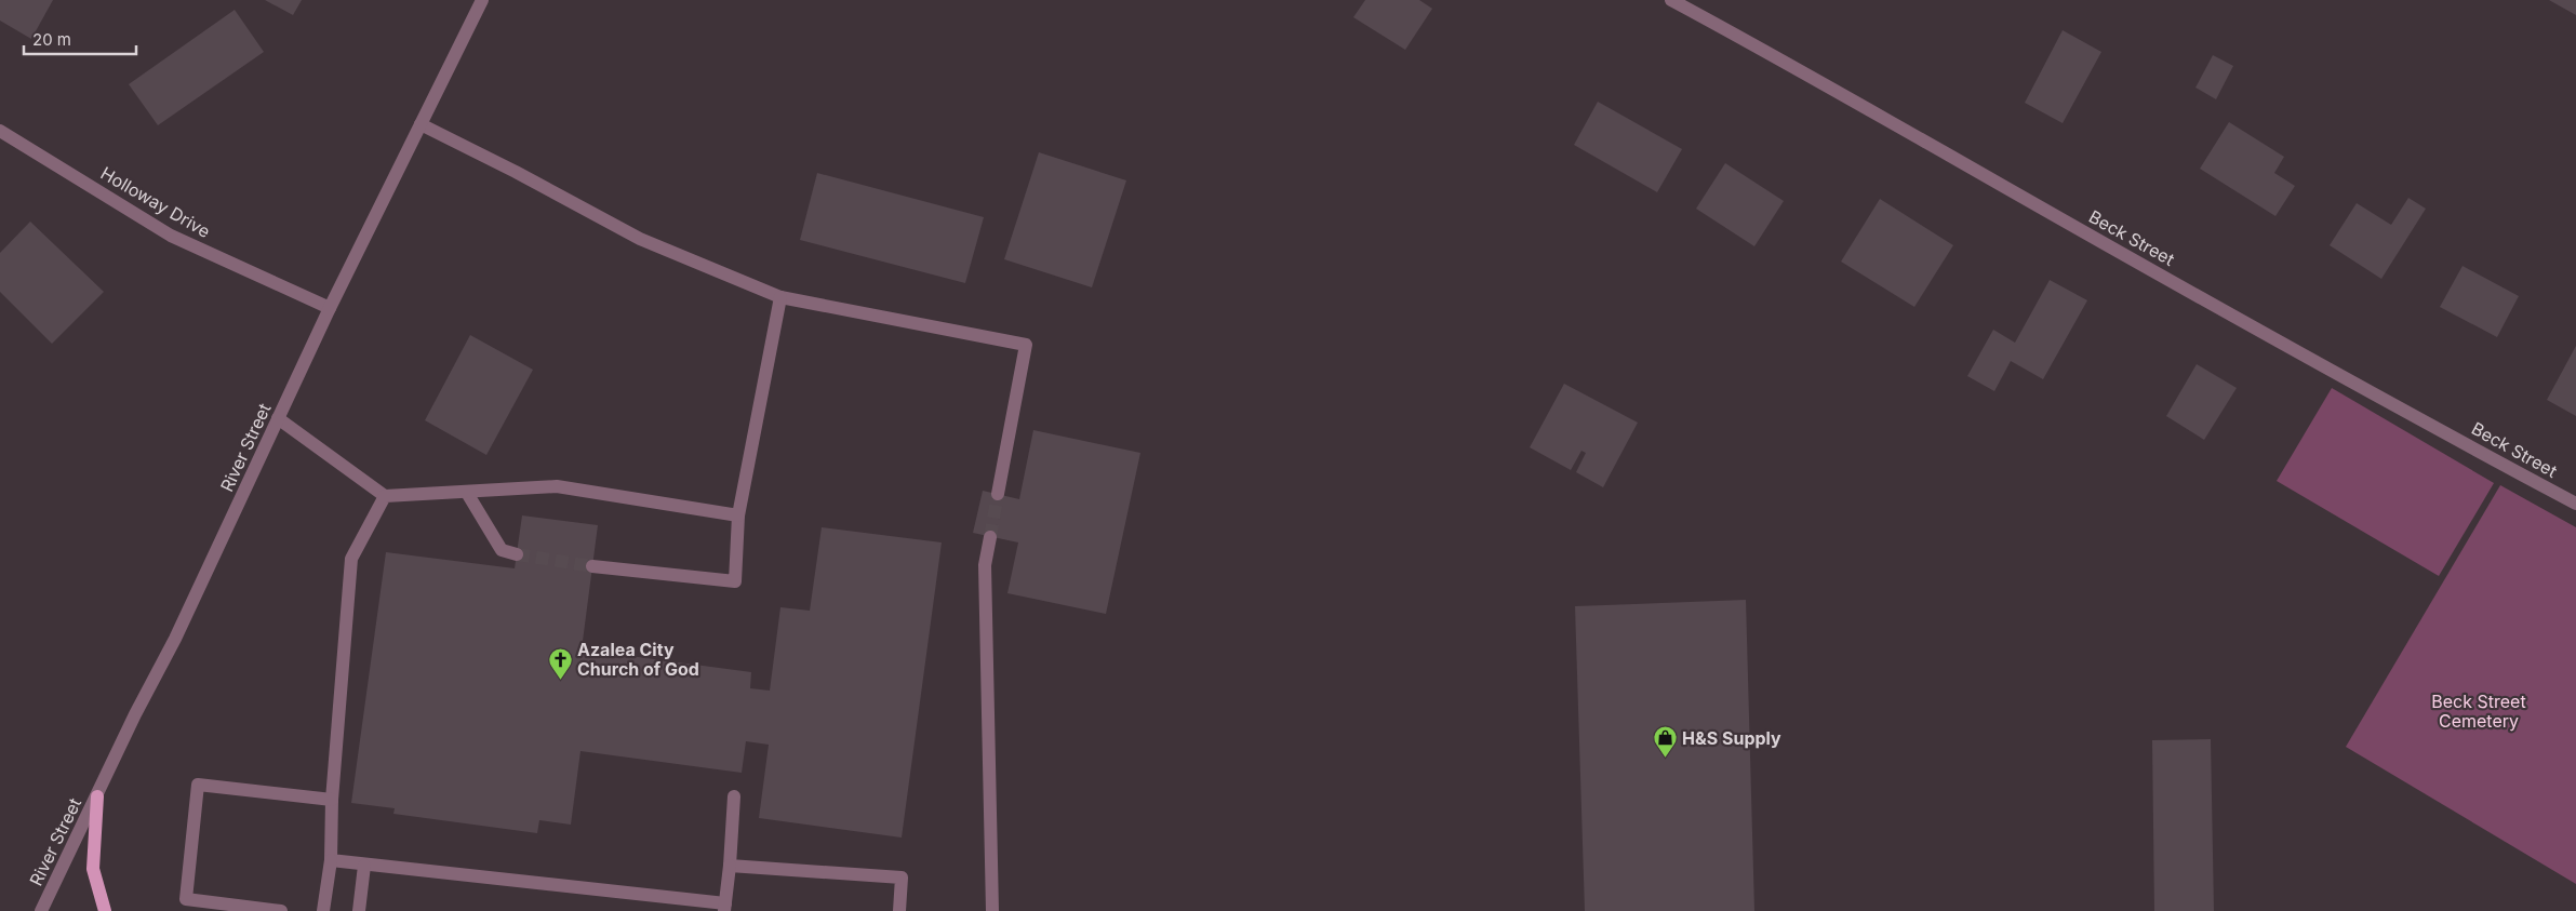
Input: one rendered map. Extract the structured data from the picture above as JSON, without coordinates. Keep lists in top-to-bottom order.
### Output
{
  "streets": {
    "street": ["Holloway Drive", "Beck Street", "River Street"]
  },
  "crossings": [
    ["Holloway Drive", "River Street"]
  ],
  "parks": ["Beck Street Cemetery"],
  "places": {
    "church": ["Azalea City Church of God"],
    "shop": ["H&S Supply"]
  },
  "scale_bar": "20 m"
}
